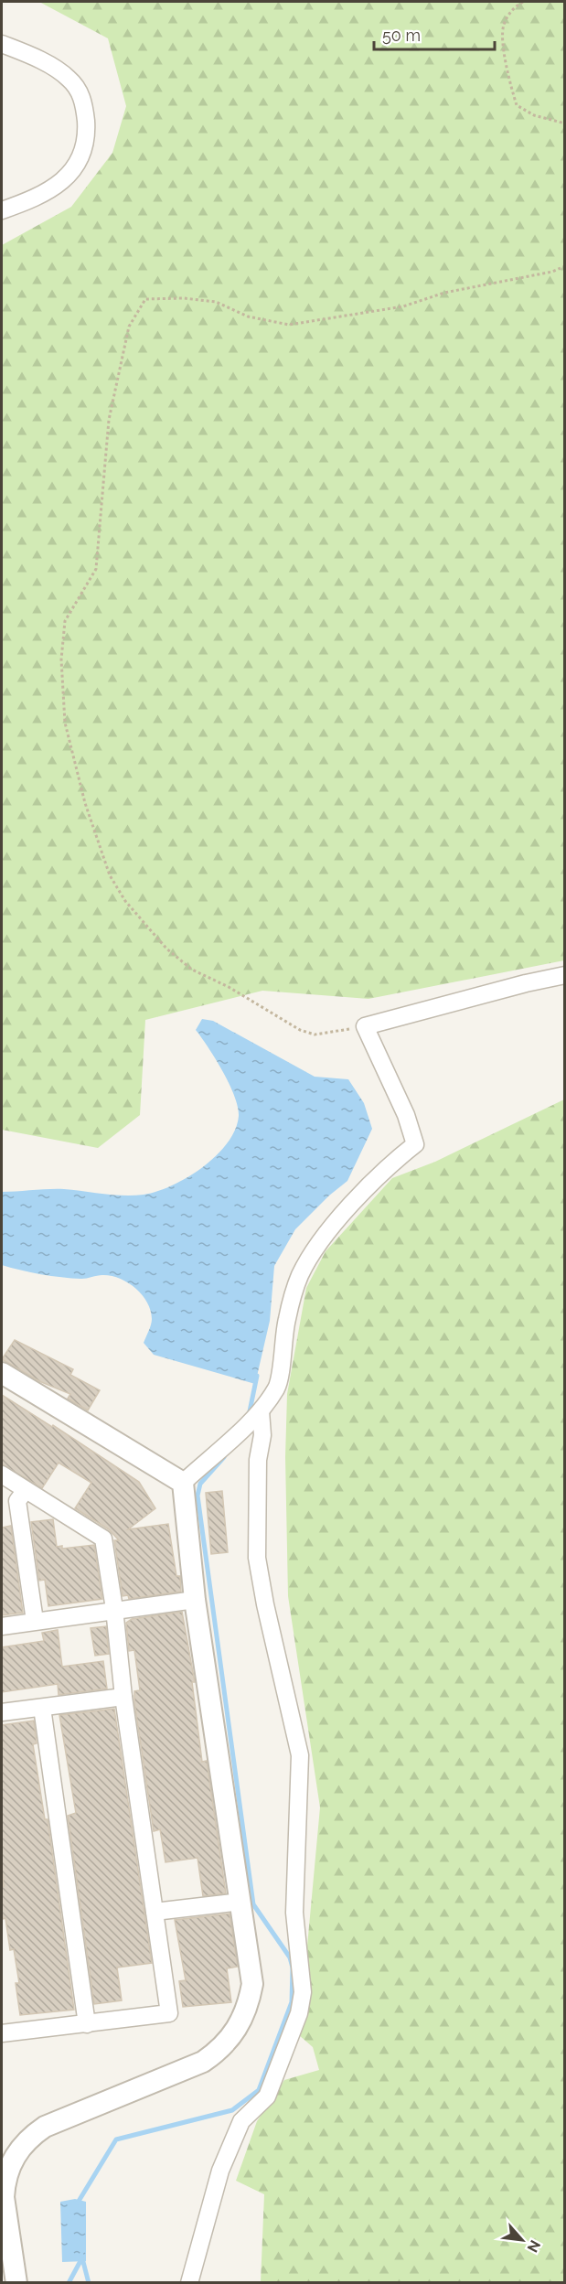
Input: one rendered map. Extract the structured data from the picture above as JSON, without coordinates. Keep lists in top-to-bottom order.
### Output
{
  "scale_bar": "50 m",
  "north": "bottom right"
}
